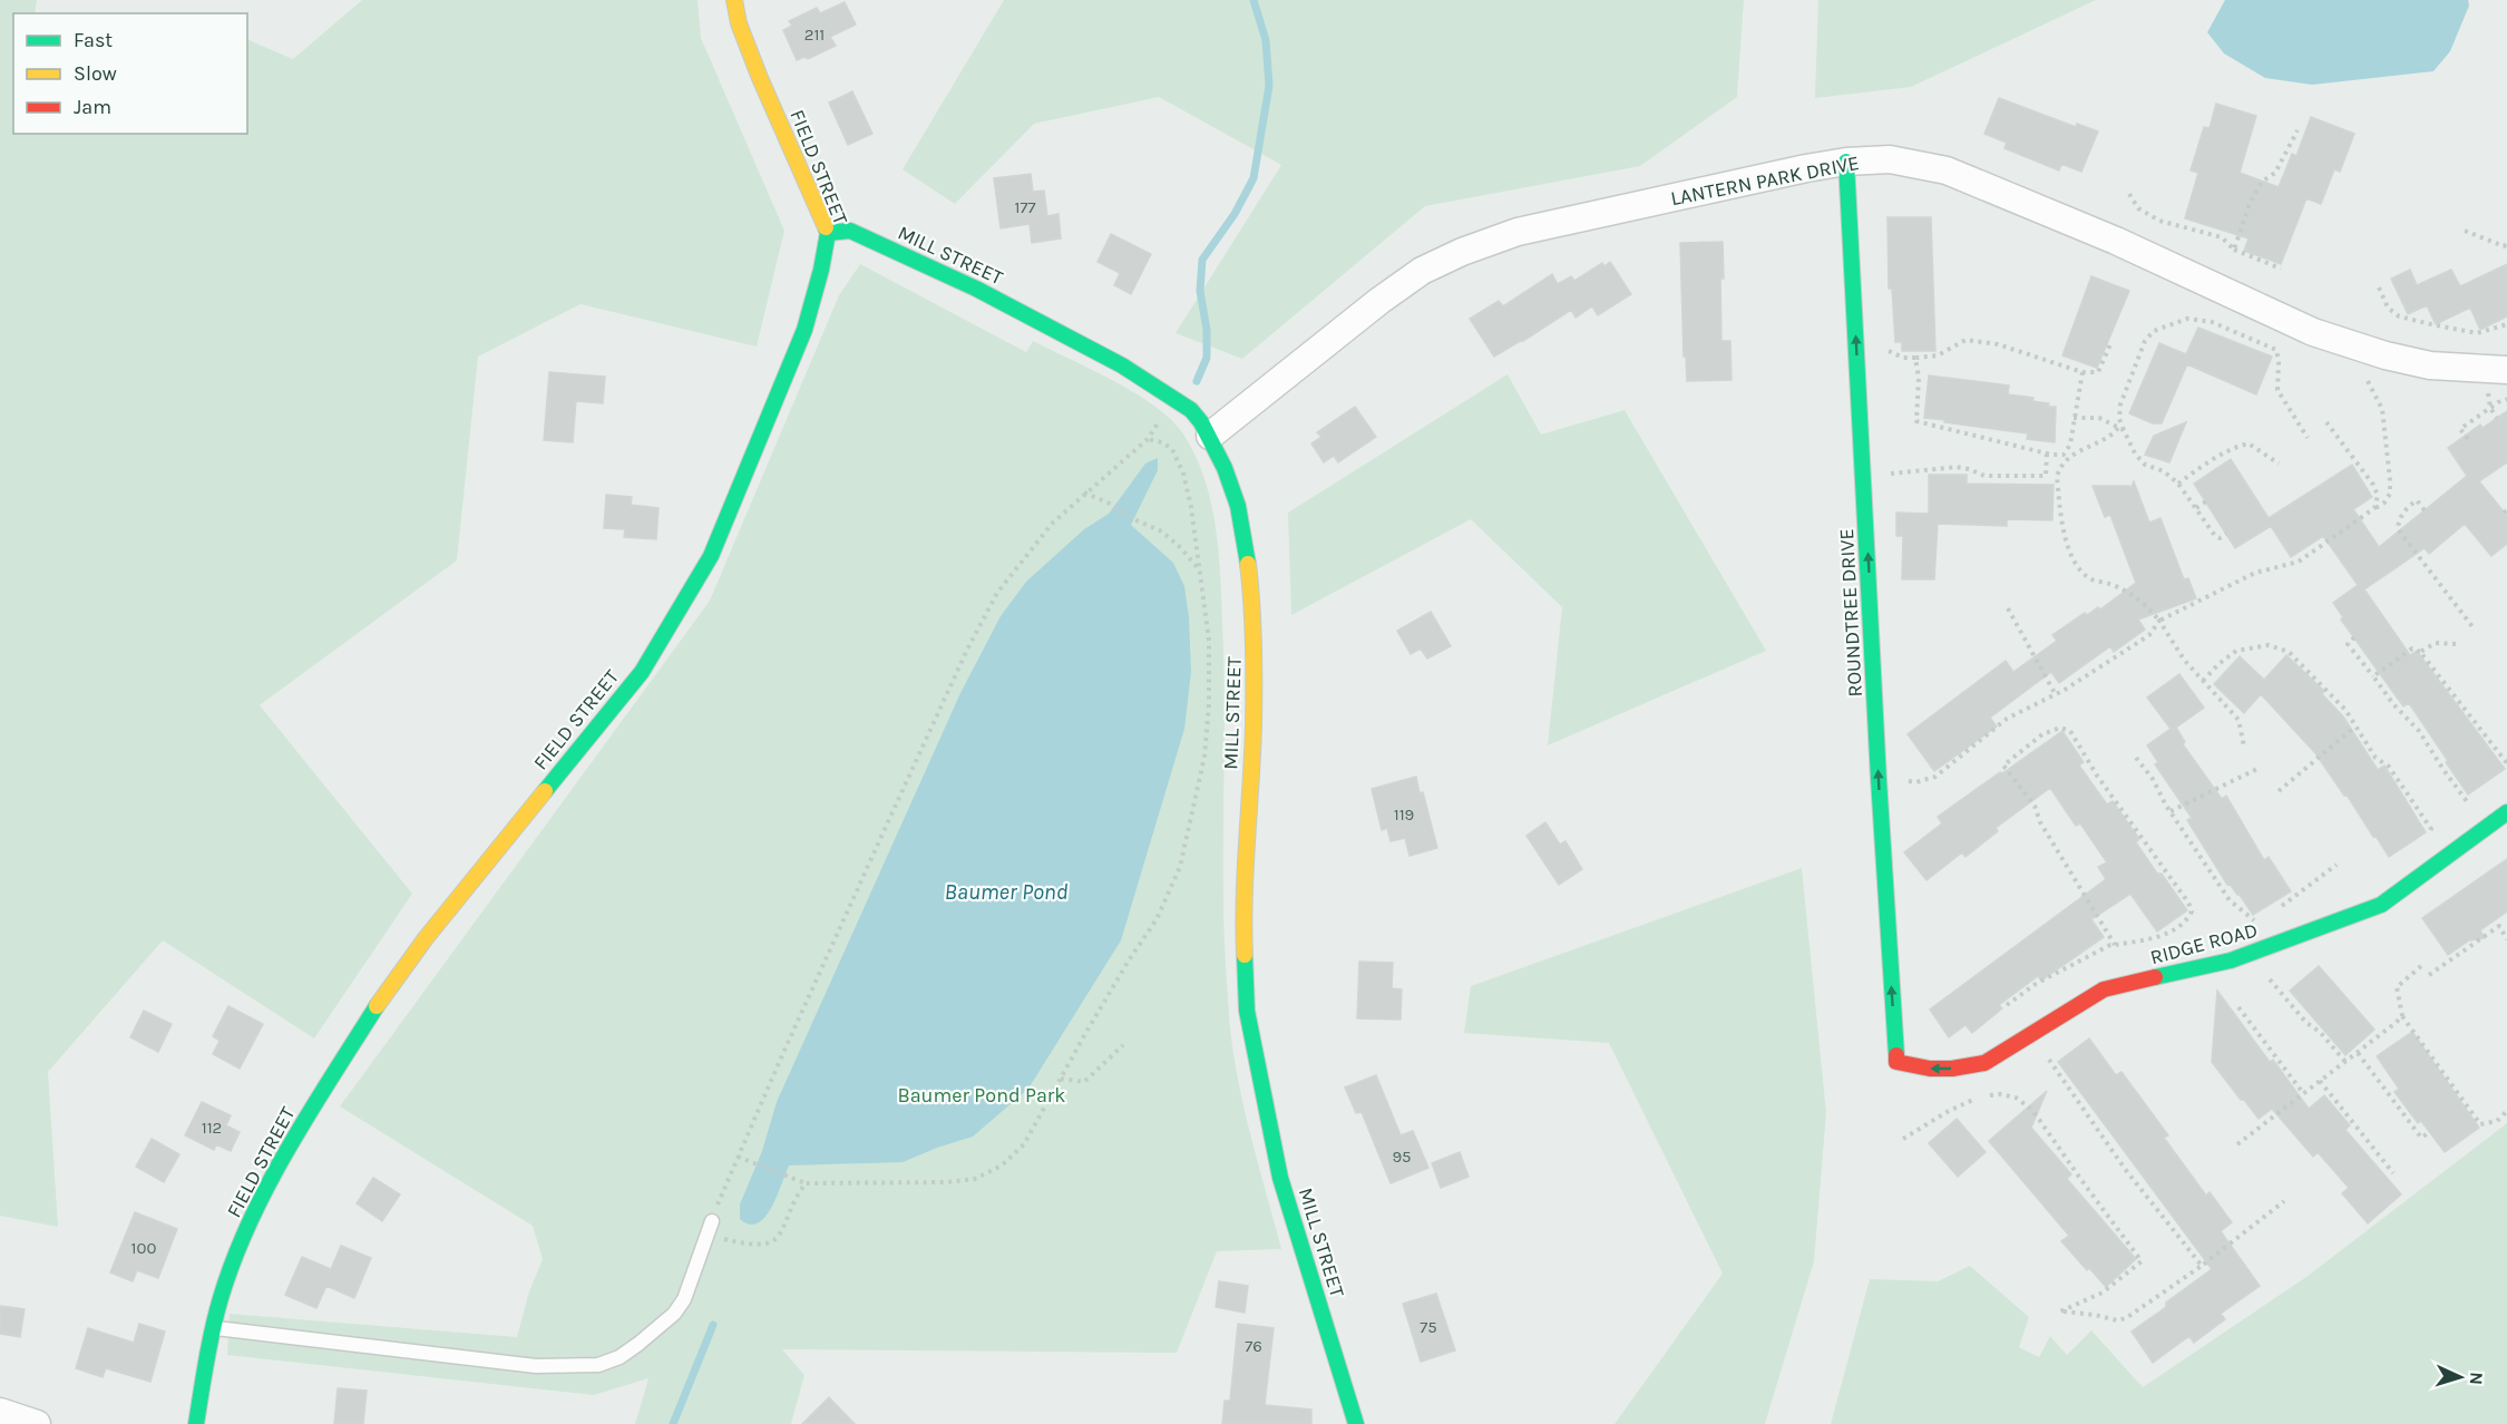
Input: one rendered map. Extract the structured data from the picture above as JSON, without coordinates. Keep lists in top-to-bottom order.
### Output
{
  "streets": {
    "street": [
      "FIELD STREET",
      "LANTERN PARK DRIVE",
      "MILL STREET",
      "ROUNDTREE DRIVE",
      "RIDGE ROAD"
    ]
  },
  "crossings": [
    ["FIELD STREET", "MILL STREET"],
    ["LANTERN PARK DRIVE", "MILL STREET"],
    ["LANTERN PARK DRIVE", "ROUNDTREE DRIVE"],
    ["ROUNDTREE DRIVE", "RIDGE ROAD"]
  ],
  "one_way": ["ROUNDTREE DRIVE"],
  "water": ["Baumer Pond"],
  "parks": ["Baumer Pond Park"],
  "house_numbers": [
    "211",
    "177",
    "119",
    "112",
    "95",
    "100",
    "75",
    "76"
  ],
  "legend": ["Fast", "Slow", "Jam"],
  "north": "right"
}
